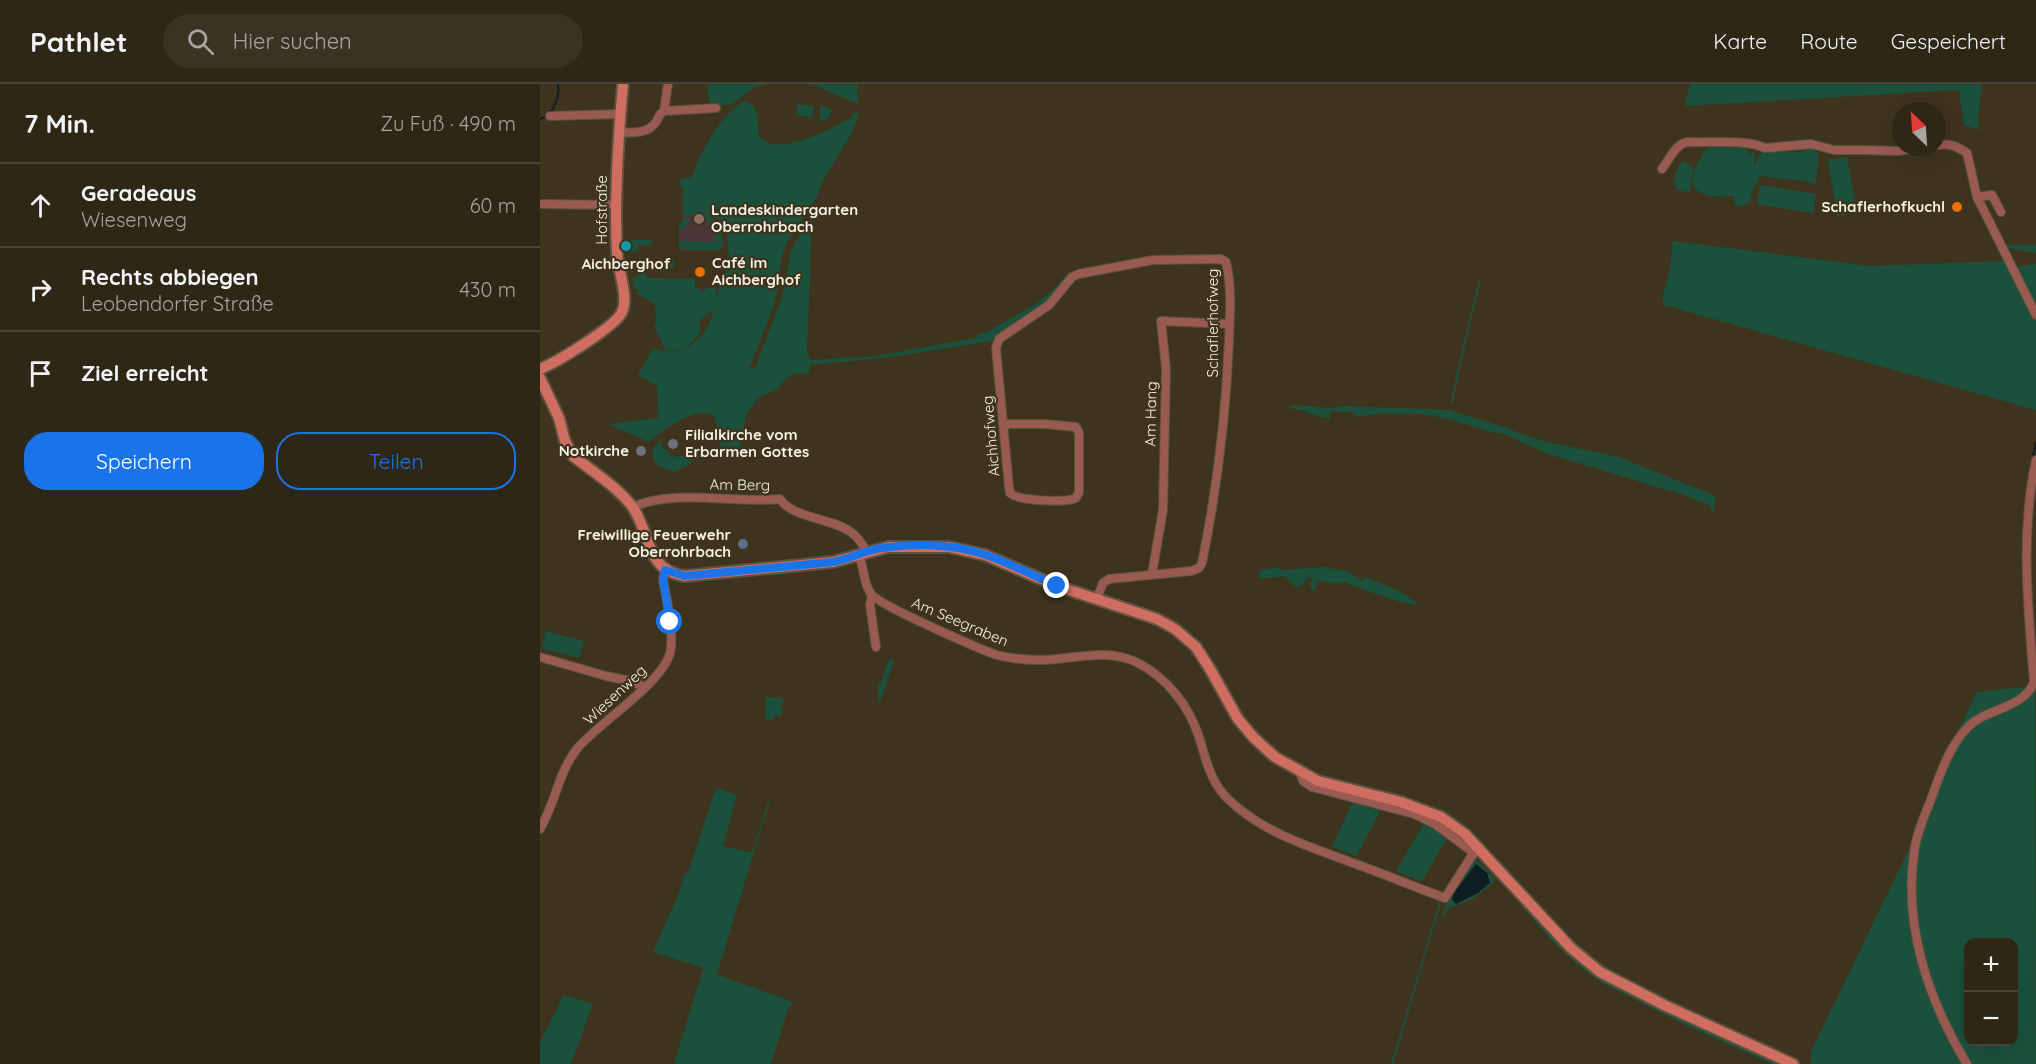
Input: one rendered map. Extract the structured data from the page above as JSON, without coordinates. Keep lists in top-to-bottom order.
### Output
{
  "streets": {
    "main road": ["Hofstraße"],
    "street": [
      "Schaflerhofweg",
      "Am Hang",
      "Aichhofweg",
      "Am Berg",
      "Am Seegraben",
      "Wiesenweg"
    ]
  },
  "crossings": [
    ["Schaflerhofweg", "Am Hang"],
    ["Schaflerhofweg", "Aichhofweg"]
  ],
  "places": [
    "Schaflerhofkuchl",
    "Landeskindergarten Oberrohrbach",
    "Aichberghof",
    "Café im Aichberghof",
    "Filialkirche vom Erbarmen Gottes",
    "Notkirche",
    "Freiwillige Feuerwehr Oberrohrbach"
  ],
  "north": "top left",
  "page": {
    "header": "Pathlet",
    "search": "Hier suchen",
    "nav": ["Karte", "Route", "Gespeichert"],
    "heading": ["7 Min.", "Zu Fuß · 490 m"],
    "list": [
      ["Geradeaus", "Wiesenweg", "60 m"],
      ["Rechts abbiegen", "Leobendorfer Straße", "430 m"],
      "Ziel erreicht"
    ],
    "buttons": ["Speichern", "Teilen"],
    "map_buttons": ["+", "−"]
  }
}
